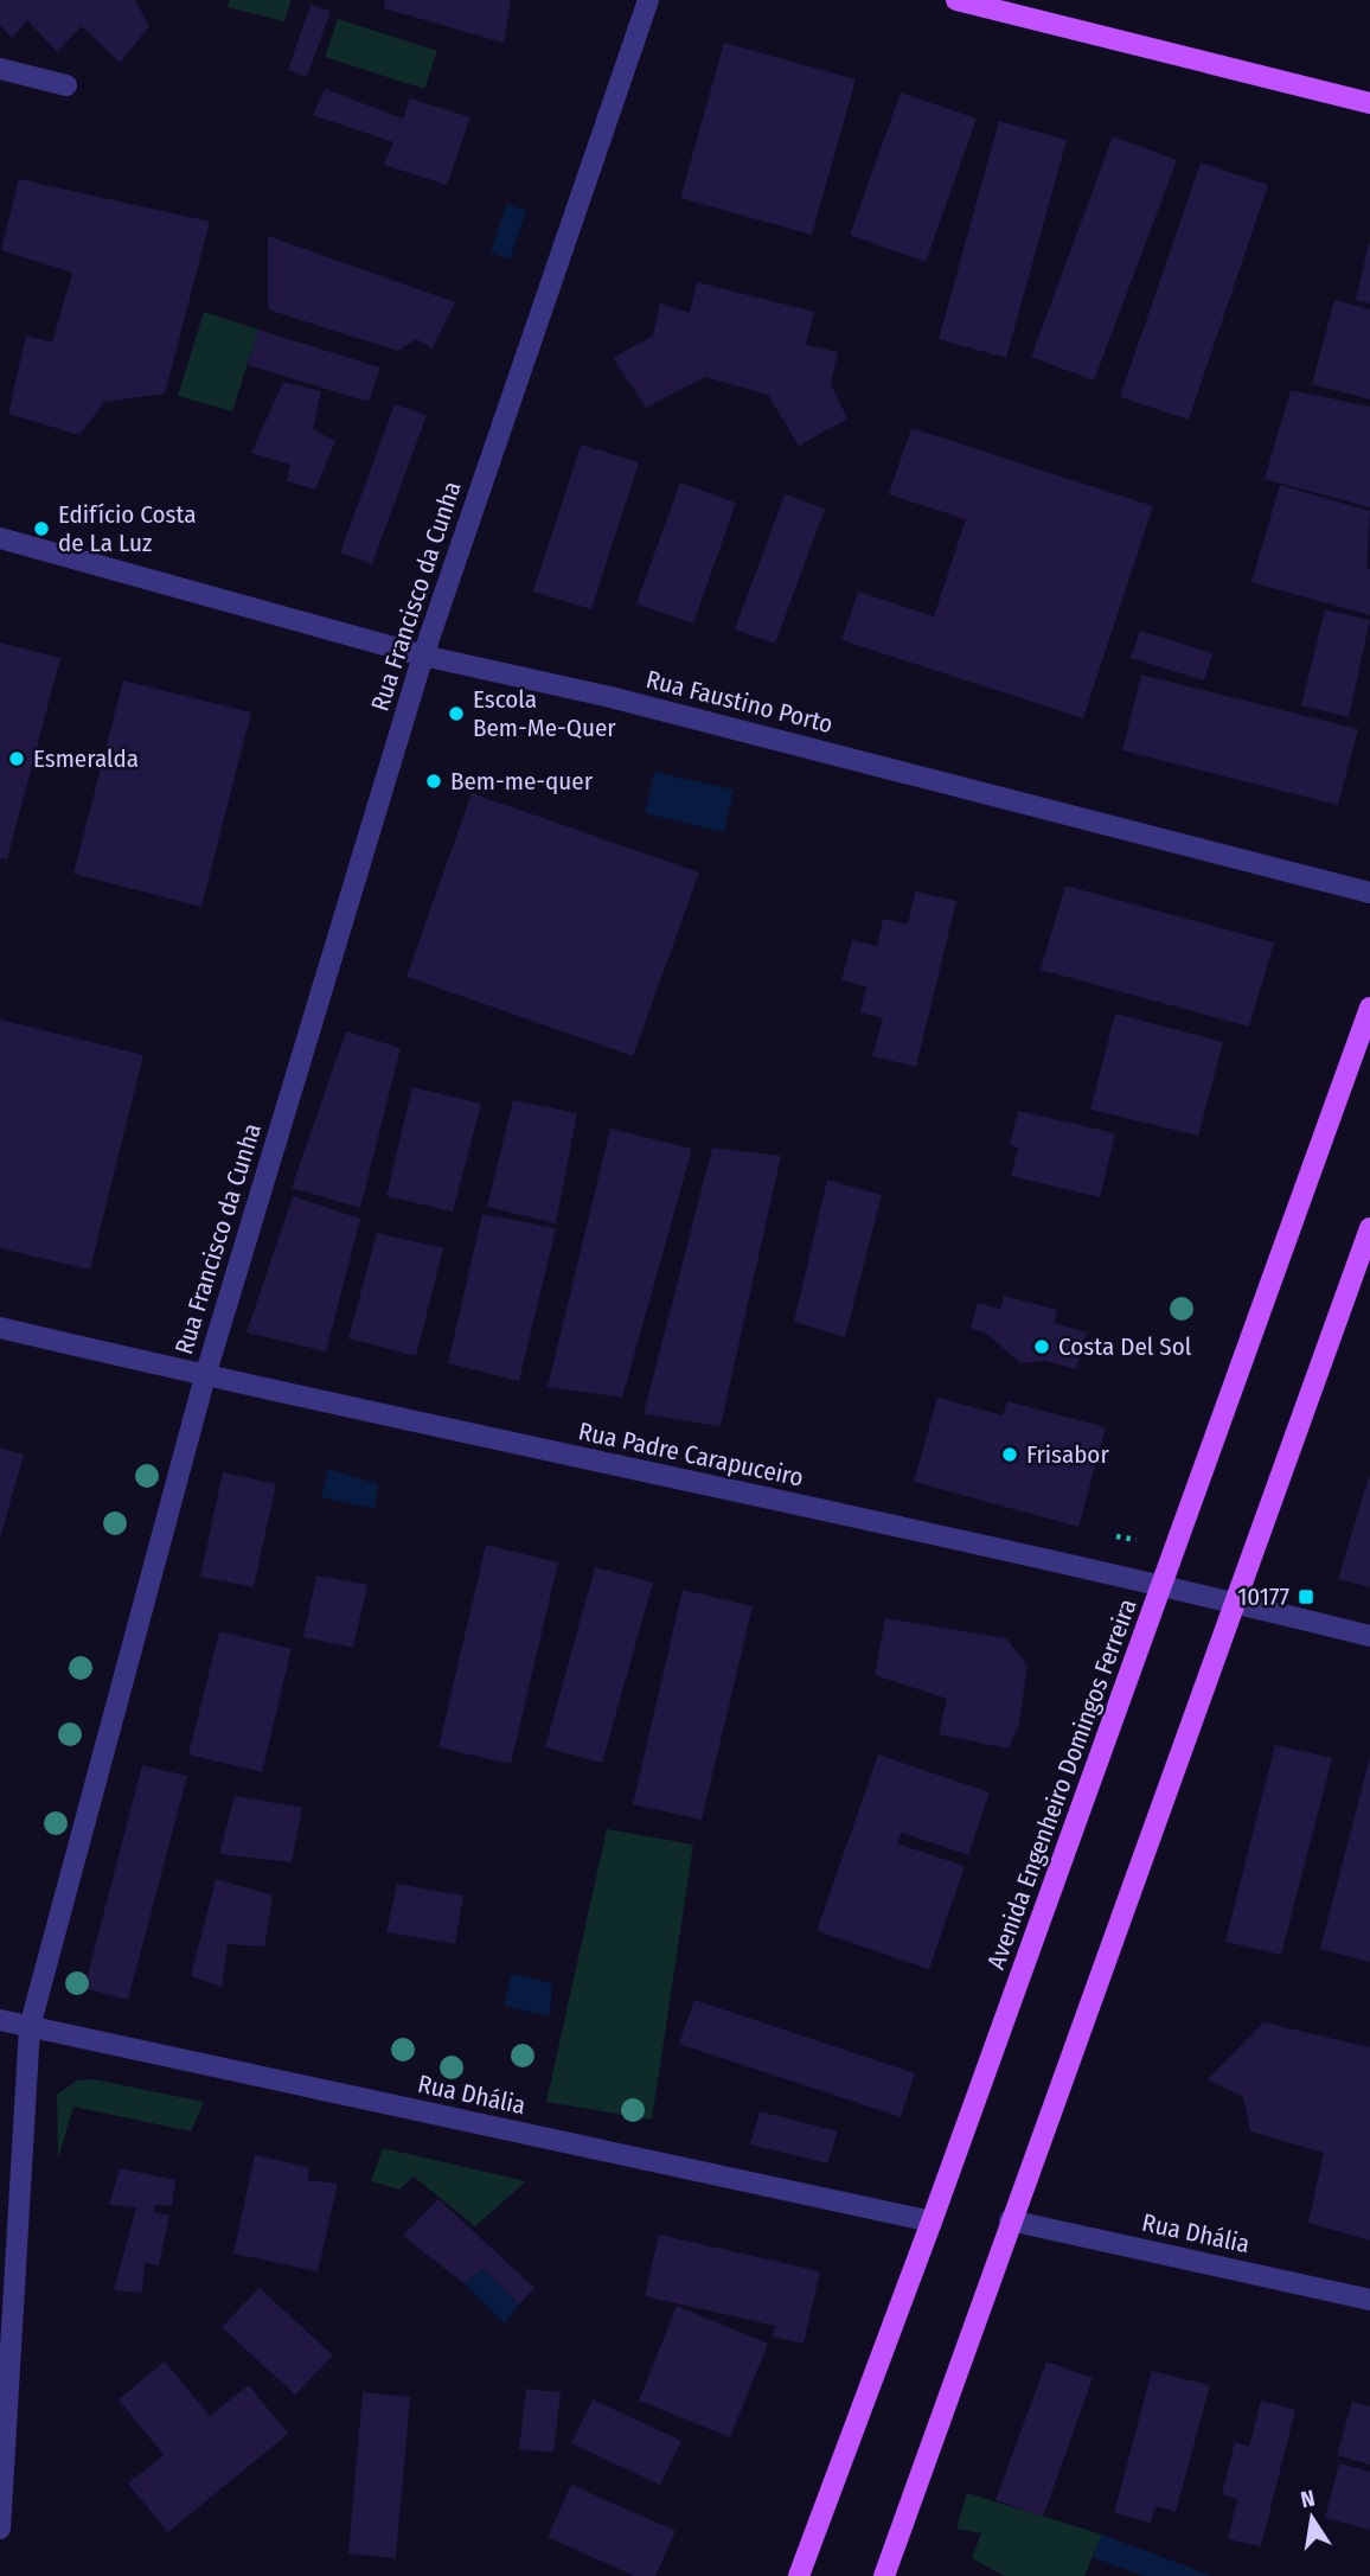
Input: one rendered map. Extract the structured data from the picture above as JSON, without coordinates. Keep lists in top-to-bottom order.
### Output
{
  "streets": {
    "main road": ["Avenida Engenheiro Domingos Ferreira"],
    "street": [
      "Rua Francisco da Cunha",
      "Rua Faustino Porto",
      "Rua Padre Carapuceiro",
      "Rua Dhália"
    ]
  },
  "crossings": [
    ["Rua Francisco da Cunha", "Rua Faustino Porto"],
    ["Rua Francisco da Cunha", "Rua Padre Carapuceiro"],
    ["Rua Francisco da Cunha", "Rua Dhália"],
    ["Rua Padre Carapuceiro", "Avenida Engenheiro Domingos Ferreira"],
    ["Avenida Engenheiro Domingos Ferreira", "Rua Dhália"]
  ],
  "places": {
    "other": [
      "Edifício Costa de La Luz",
      "Escola Bem-Me-Quer",
      "Esmeralda",
      "Bem-me-quer",
      "Costa Del Sol",
      "Frisabor"
    ],
    "transit": ["10177"]
  },
  "north": "top"
}
